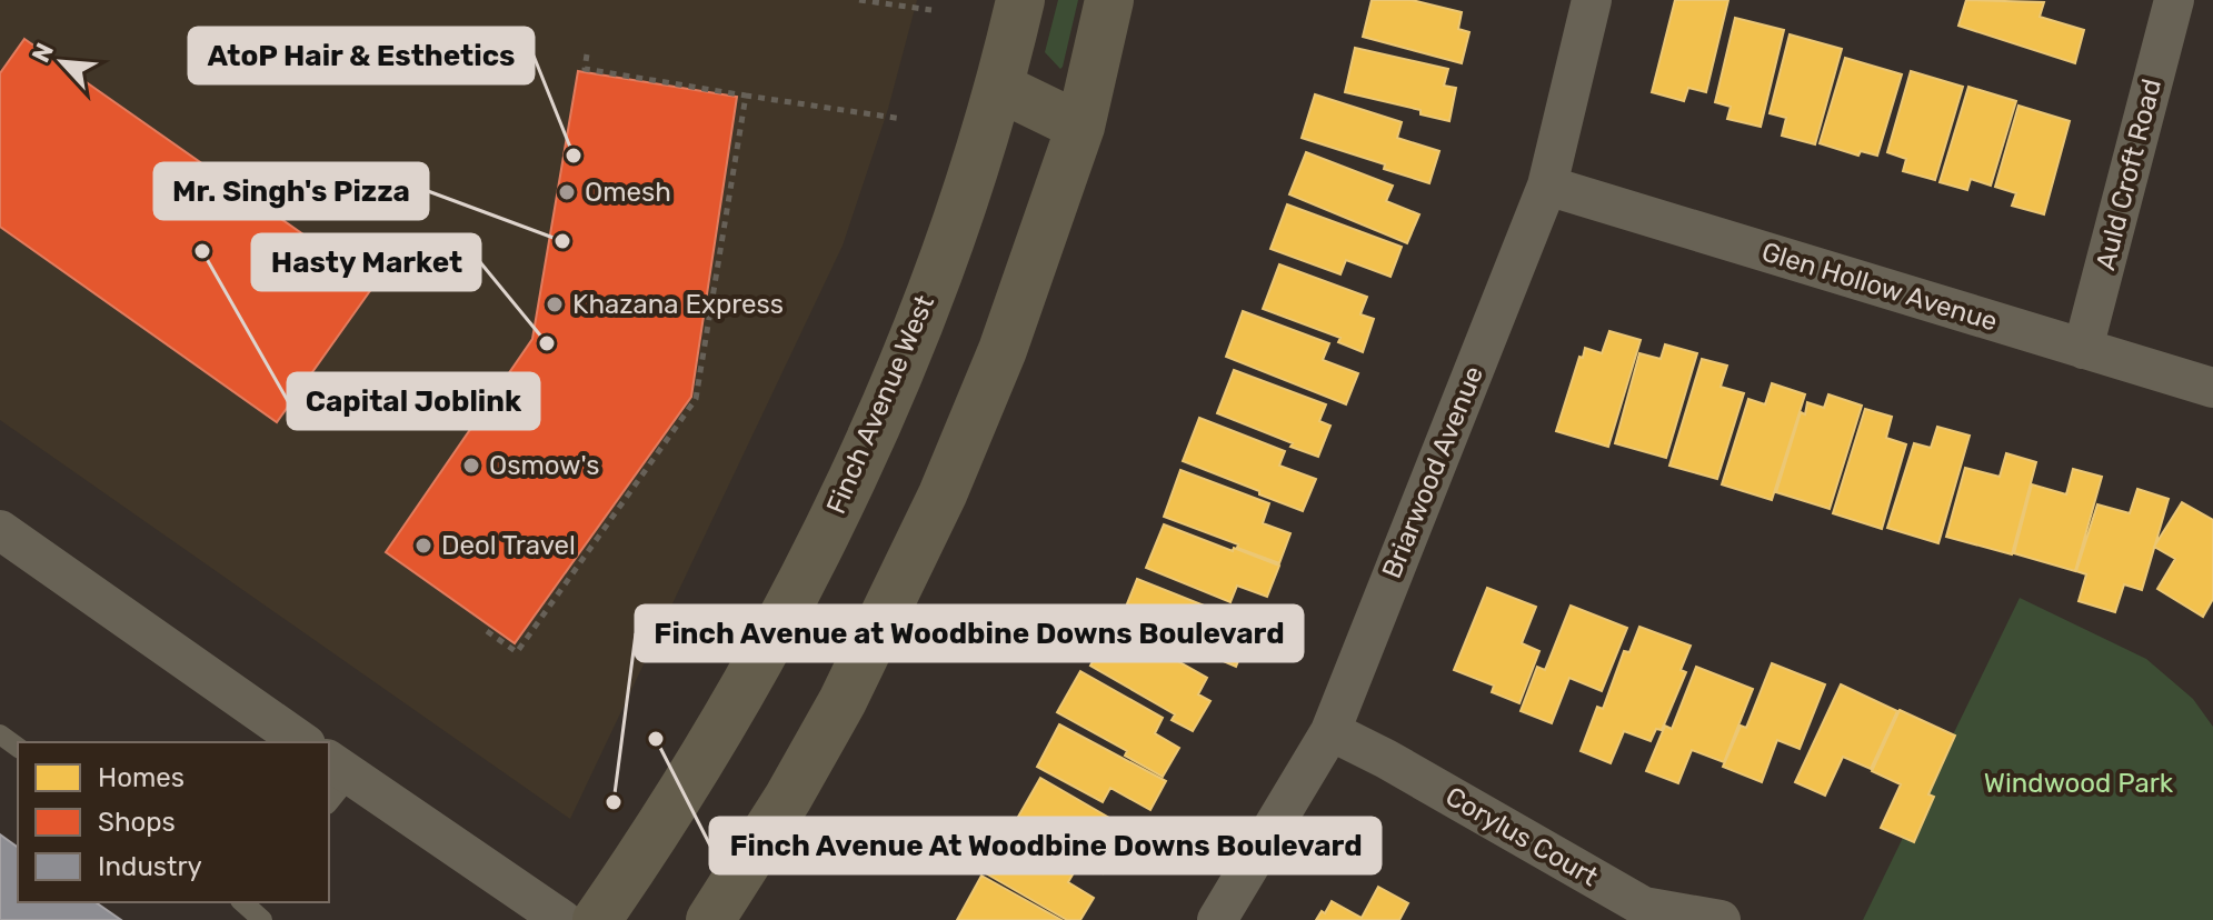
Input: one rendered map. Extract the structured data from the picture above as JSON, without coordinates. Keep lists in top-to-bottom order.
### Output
{
  "streets": {
    "main road": ["Finch Avenue West"],
    "street": [
      "Auld Croft Road",
      "Glen Hollow Avenue",
      "Briarwood Avenue",
      "Corylus Court"
    ]
  },
  "crossings": [
    ["Auld Croft Road", "Glen Hollow Avenue"],
    ["Glen Hollow Avenue", "Briarwood Avenue"],
    ["Briarwood Avenue", "Corylus Court"]
  ],
  "parks": ["Windwood Park"],
  "places": [
    "AtoP Hair & Esthetics",
    "Omesh",
    "Mr. Singh's Pizza",
    "Capital Joblink",
    "Khazana Express",
    "Hasty Market",
    "Osmow's",
    "Deol Travel",
    "Finch Avenue At Woodbine Downs Boulevard",
    "Finch Avenue at Woodbine Downs Boulevard"
  ],
  "legend": ["Homes", "Shops", "Industry"],
  "north": "top left"
}
